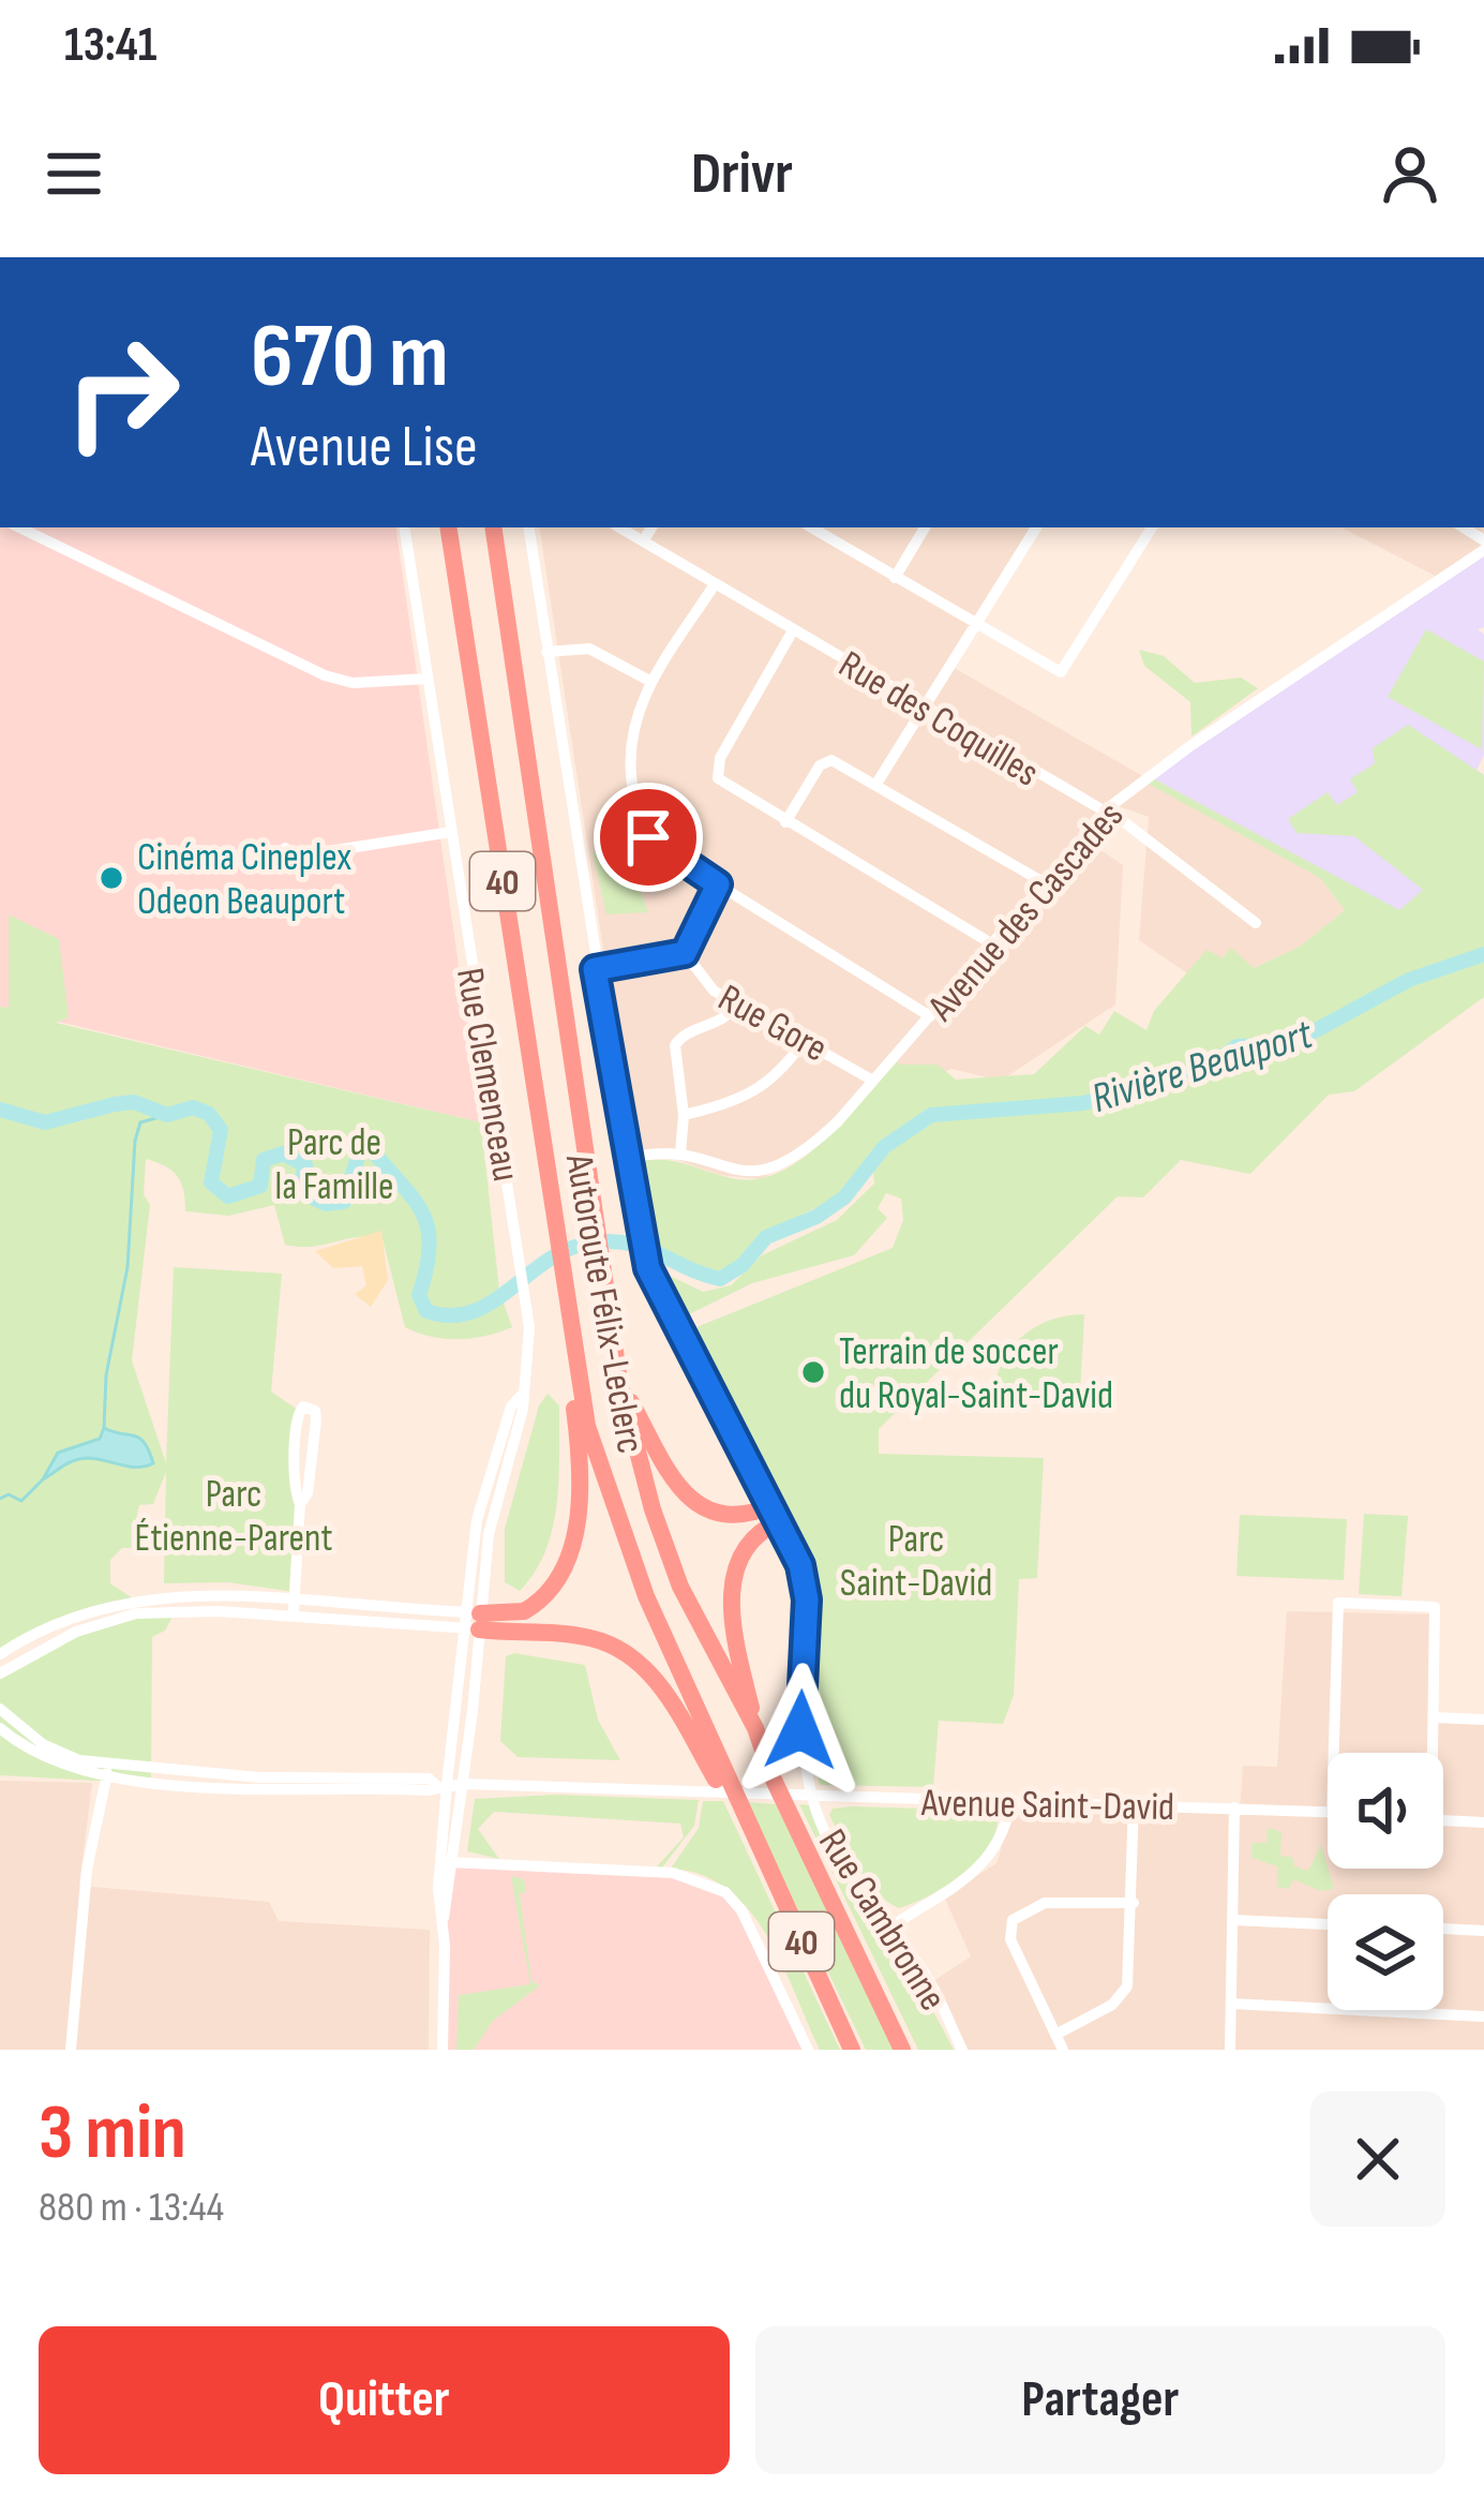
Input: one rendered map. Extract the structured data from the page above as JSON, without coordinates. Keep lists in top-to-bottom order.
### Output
{
  "streets": {
    "highway": ["40", "Autoroute Félix-Leclerc"],
    "street": [
      "Rue des Coquilles",
      "Avenue des Cascades",
      "Rue Gore",
      "Rue Clemenceau",
      "Avenue Saint-David",
      "Rue Cambronne"
    ]
  },
  "crossings": [
    ["Rue des Coquilles", "Avenue des Cascades"],
    ["Avenue des Cascades", "Rue Gore"],
    ["Avenue des Cascades", "Rue Cambronne"],
    ["Rue Clemenceau", "Avenue Saint-David"]
  ],
  "water": ["Rivière Beauport"],
  "parks": ["Parc de la Famille", "Parc Étienne-Parent", "Parc Saint-David"],
  "places": ["Cinéma Cineplex Odeon Beauport", "Terrain de soccer du Royal-Saint-David"],
  "page": {
    "status": "13:41",
    "header": "Drivr",
    "turn": ["670 m", "Avenue Lise"],
    "heading": ["3 min", "880 m · 13:44"],
    "buttons": ["Quitter", "Partager"]
  }
}
